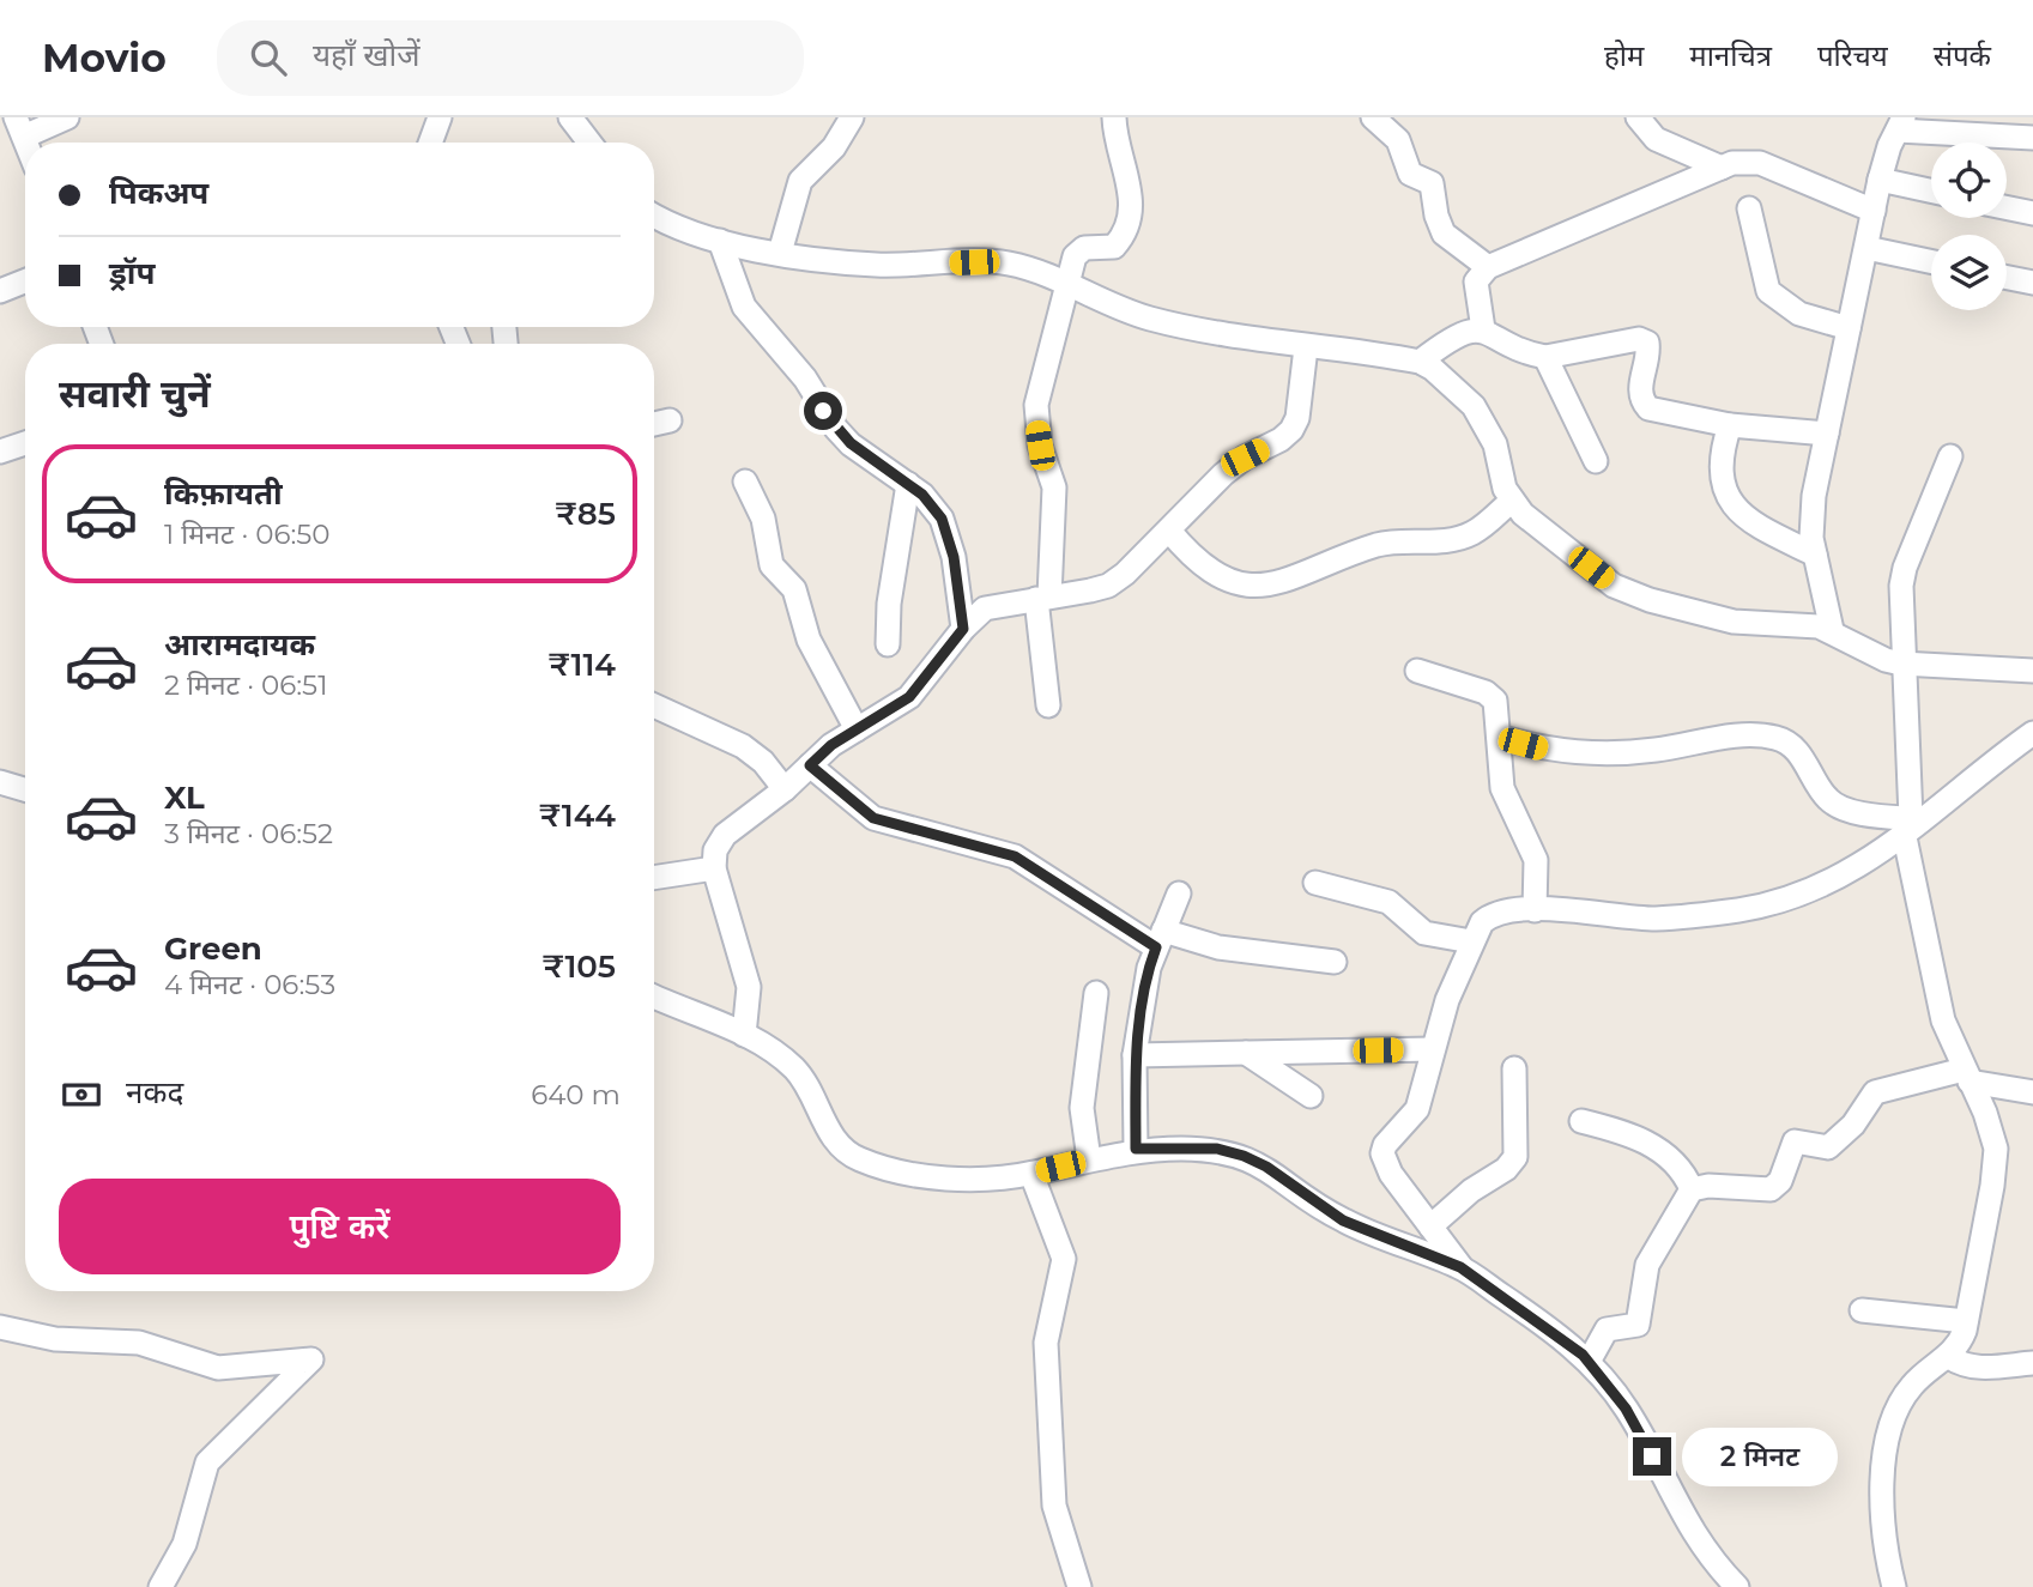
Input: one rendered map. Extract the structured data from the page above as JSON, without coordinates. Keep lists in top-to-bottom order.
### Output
{
  "page": {
    "header": "Movio",
    "search": "यहाँ खोजें",
    "nav": [
      "होम",
      "मानचित्र",
      "परिचय",
      "संपर्क"
    ],
    "banner": ["पिकअप", "ड्रॉप"],
    "heading": "सवारी चुनें",
    "list": [
      {
        "name": "किफ़ायती",
        "note": "1 मिनट · 06:50",
        "value": "₹85"
      },
      {
        "name": "आरामदायक",
        "note": "2 मिनट · 06:51",
        "value": "₹114"
      },
      {
        "name": "XL",
        "note": "3 मिनट · 06:52",
        "value": "₹144"
      },
      {
        "name": "Green",
        "note": "4 मिनट · 06:53",
        "value": "₹105"
      }
    ],
    "pay": ["नकद", "640 m"],
    "buttons": "पुष्टि करें",
    "bubble": "2 मिनट"
  }
}
